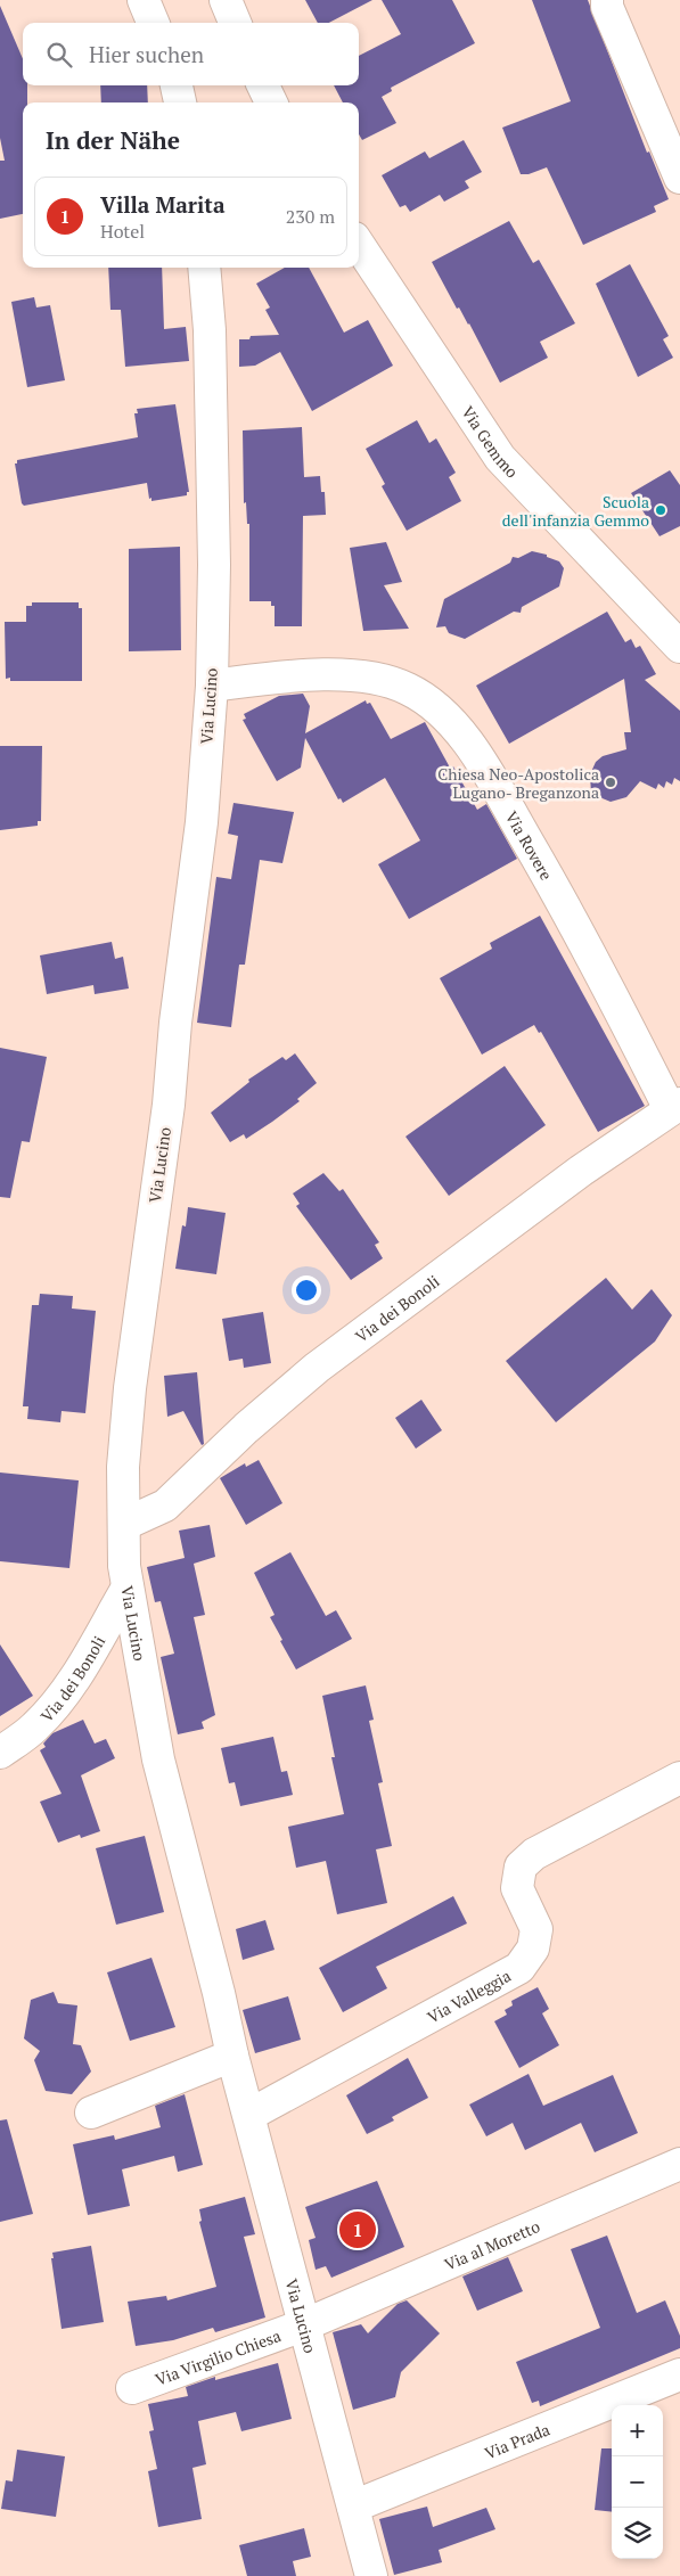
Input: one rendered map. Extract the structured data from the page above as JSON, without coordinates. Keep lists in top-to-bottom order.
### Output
{
  "streets": {
    "street": [
      "Via Gemmo",
      "Via Lucino",
      "Via Rovere",
      "Via dei Bonoli",
      "Via Valleggia",
      "Via al Moretto",
      "Via Virgilio Chiesa",
      "Via Prada"
    ]
  },
  "crossings": [
    ["Via Lucino", "Via Rovere"],
    ["Via Lucino", "Via dei Bonoli"],
    ["Via Lucino", "Via Valleggia"],
    ["Via Lucino", "Via al Moretto"],
    ["Via Lucino", "Via Virgilio Chiesa"],
    ["Via Lucino", "Via Prada"],
    ["Via Rovere", "Via dei Bonoli"],
    ["Via al Moretto", "Via Virgilio Chiesa"]
  ],
  "places": ["Scuola dell'infanzia Gemmo", "Chiesa Neo-Apostolica Lugano- Breganzona"],
  "page": {
    "search": "Hier suchen",
    "heading": "In der Nähe",
    "list": [
      {
        "mark": "1",
        "name": "Villa Marita",
        "note": "Hotel",
        "value": "230 m"
      }
    ],
    "pins": "1",
    "map_buttons": ["+", "−"]
  }
}
